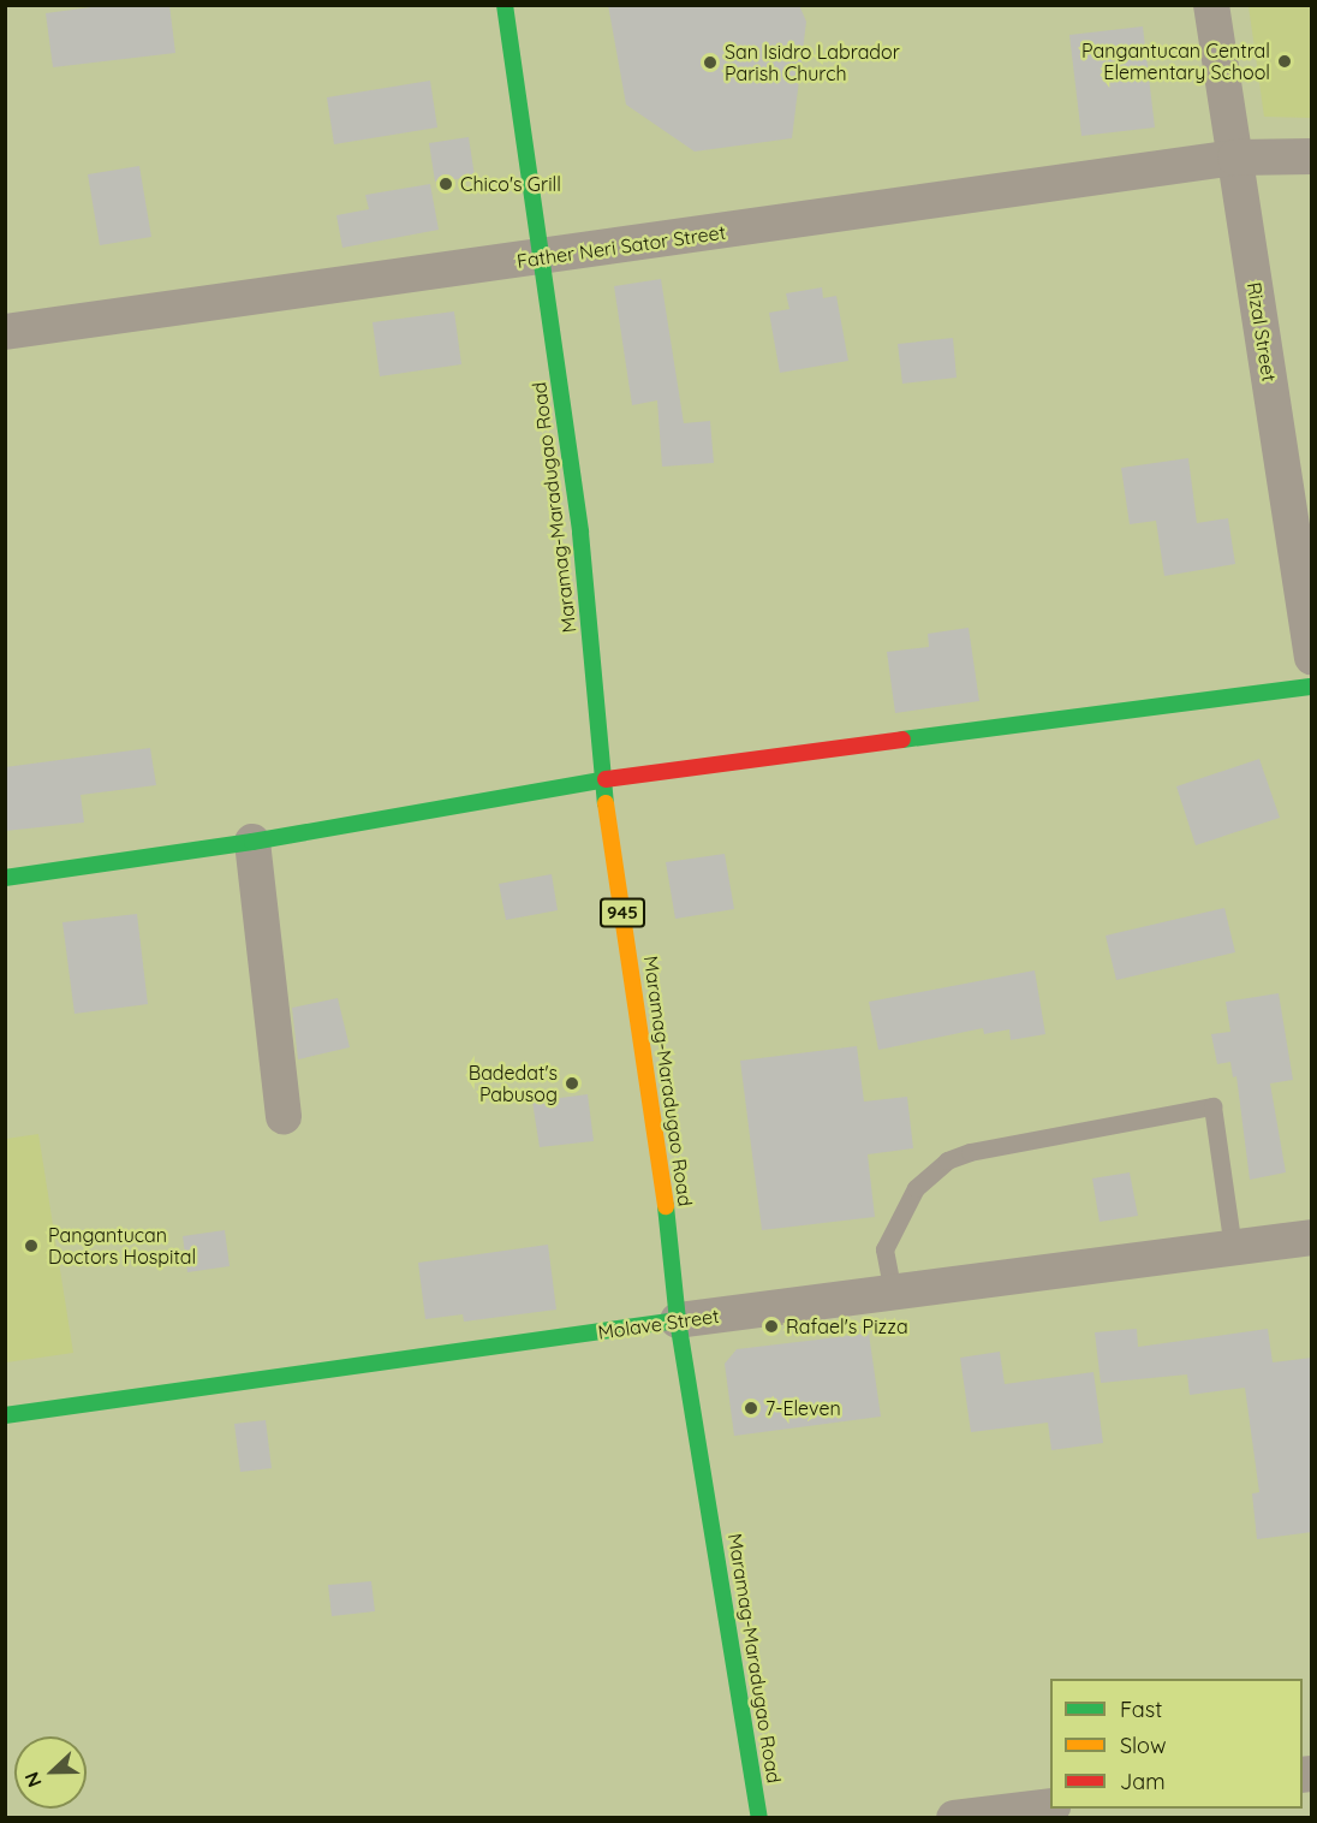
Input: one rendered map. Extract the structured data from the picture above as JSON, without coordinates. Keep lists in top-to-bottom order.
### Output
{
  "streets": {
    "street": [
      "Father Neri Sator Street",
      "Rizal Street",
      "Maramag-Maradugao Road",
      "945",
      "Molave Street"
    ]
  },
  "crossings": [
    ["Father Neri Sator Street", "Rizal Street"],
    ["Father Neri Sator Street", "Maramag-Maradugao Road"],
    ["Maramag-Maradugao Road", "Molave Street"]
  ],
  "places": [
    "Pangantucan Central Elementary School",
    "San Isidro Labrador Parish Church",
    "Chico's Grill",
    "Badedat's Pabusog",
    "Pangantucan Doctors Hospital",
    "Rafael's Pizza",
    "7-Eleven"
  ],
  "legend": ["Fast", "Slow", "Jam"],
  "north": "left"
}
